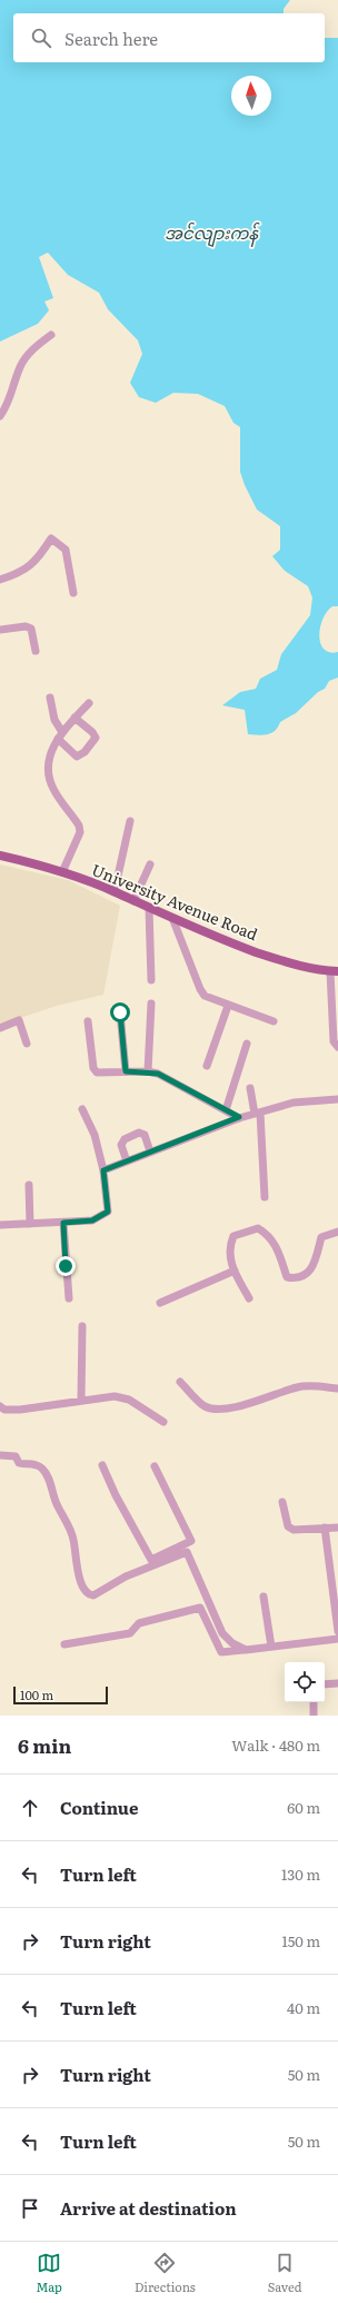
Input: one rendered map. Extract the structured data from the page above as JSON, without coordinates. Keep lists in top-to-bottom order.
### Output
{
  "streets": {
    "main road": ["University Avenue Road"]
  },
  "water": ["အင်လျားကန်"],
  "scale_bar": "100 m",
  "north": "top",
  "page": {
    "search": "Search here",
    "scale": "100 m",
    "heading": ["6 min", "Walk · 480 m"],
    "list": [
      ["Continue", "60 m"],
      ["Turn left", "130 m"],
      ["Turn right", "150 m"],
      ["Turn left", "40 m"],
      ["Turn right", "50 m"],
      ["Turn left", "50 m"],
      "Arrive at destination"
    ],
    "nav": ["Map", "Directions", "Saved"]
  }
}
